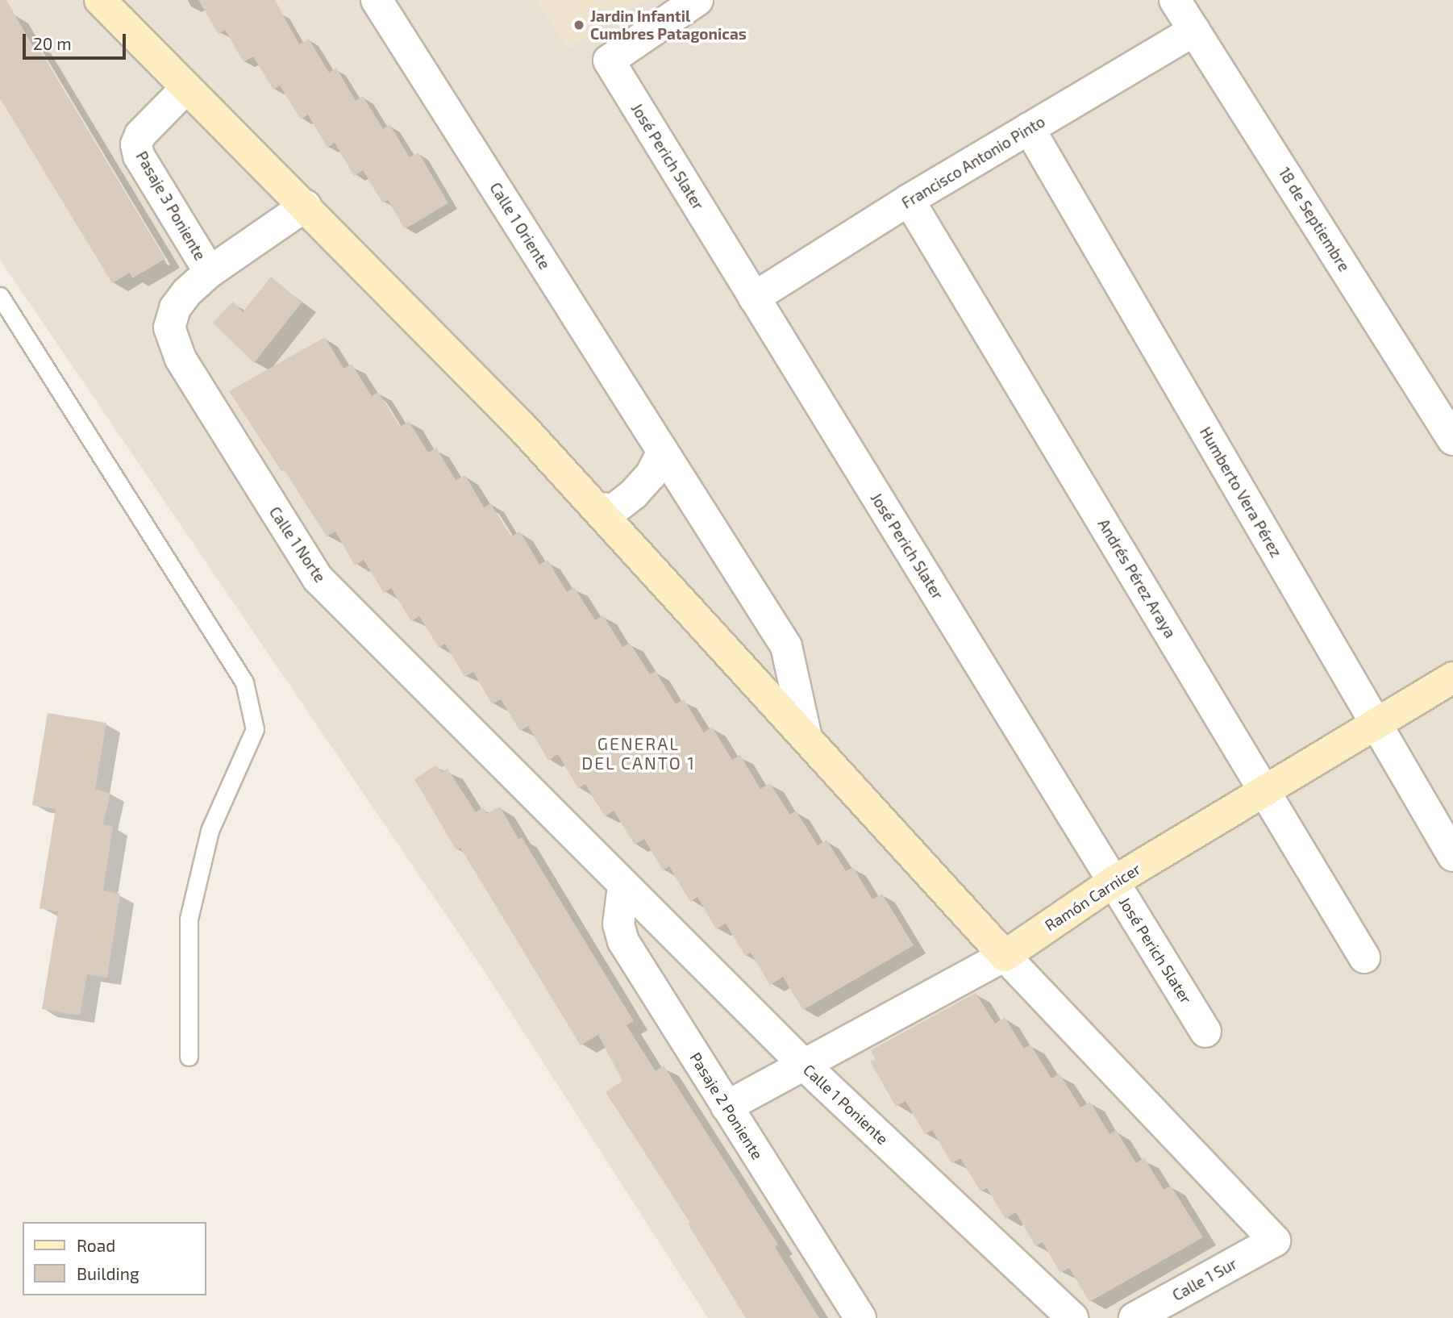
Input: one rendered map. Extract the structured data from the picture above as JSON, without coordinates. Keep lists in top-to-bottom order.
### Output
{
  "streets": {
    "street": [
      "José Perich Slater",
      "Francisco Antonio Pinto",
      "Pasaje 3 Poniente",
      "18 de Septiembre",
      "Calle 1 Oriente",
      "Humberto Vera Pérez",
      "Calle 1 Norte",
      "Andrés Pérez Araya",
      "Ramón Carnicer",
      "Calle 1 Poniente",
      "Pasaje 2 Poniente",
      "Calle 1 Sur"
    ]
  },
  "crossings": [
    ["José Perich Slater", "Francisco Antonio Pinto"],
    ["José Perich Slater", "Ramón Carnicer"],
    ["Francisco Antonio Pinto", "18 de Septiembre"],
    ["Francisco Antonio Pinto", "Humberto Vera Pérez"],
    ["Francisco Antonio Pinto", "Andrés Pérez Araya"],
    ["Pasaje 3 Poniente", "Calle 1 Norte"],
    ["Humberto Vera Pérez", "Ramón Carnicer"],
    ["Calle 1 Norte", "Calle 1 Poniente"],
    ["Calle 1 Norte", "Pasaje 2 Poniente"],
    ["Andrés Pérez Araya", "Ramón Carnicer"],
    ["Ramón Carnicer", "Calle 1 Poniente"],
    ["Ramón Carnicer", "Pasaje 2 Poniente"],
    ["Ramón Carnicer", "Calle 1 Sur"],
    ["Calle 1 Poniente", "Pasaje 2 Poniente"]
  ],
  "districts": ["GENERAL DEL CANTO 1"],
  "places": ["Jardin Infantil Cumbres Patagonicas"],
  "legend": ["Road", "Building"],
  "scale_bar": "20 m"
}
